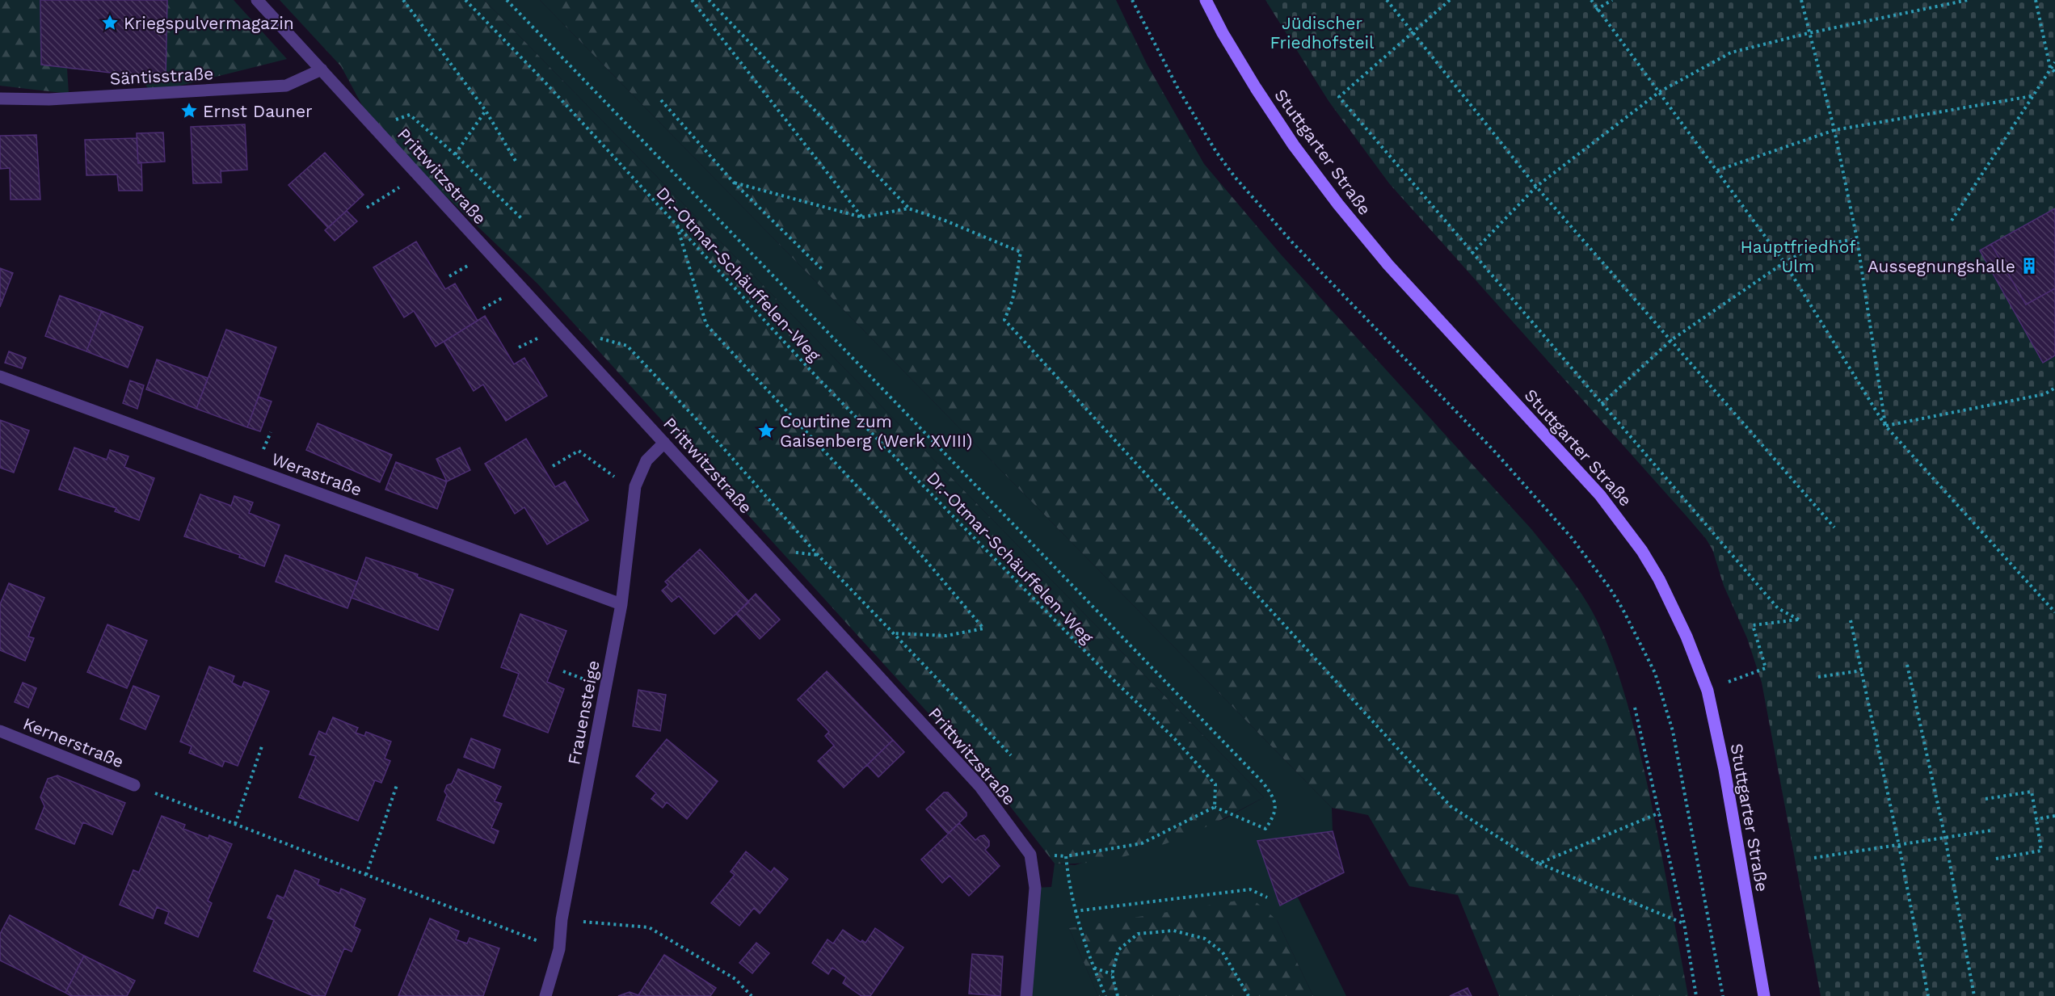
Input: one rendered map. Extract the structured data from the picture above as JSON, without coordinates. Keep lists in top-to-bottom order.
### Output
{
  "streets": {
    "main road": ["Stuttgarter Straße"],
    "street": [
      "Säntisstraße",
      "Prittwitzstraße",
      "Werastraße",
      "Frauensteige",
      "Kernerstraße"
    ],
    "path": ["Dr.-Otmar-Schäuffelen-Weg"]
  },
  "crossings": [
    ["Säntisstraße", "Prittwitzstraße"],
    ["Prittwitzstraße", "Frauensteige"],
    ["Werastraße", "Frauensteige"]
  ],
  "parks": ["Jüdischer Friedhofsteil", "Hauptfriedhof Ulm"],
  "places": {
    "place": ["Kriegspulvermagazin", "Ernst Dauner", "Courtine zum Gaisenberg (Werk XVIII)"],
    "building": ["Aussegnungshalle"]
  }
}
